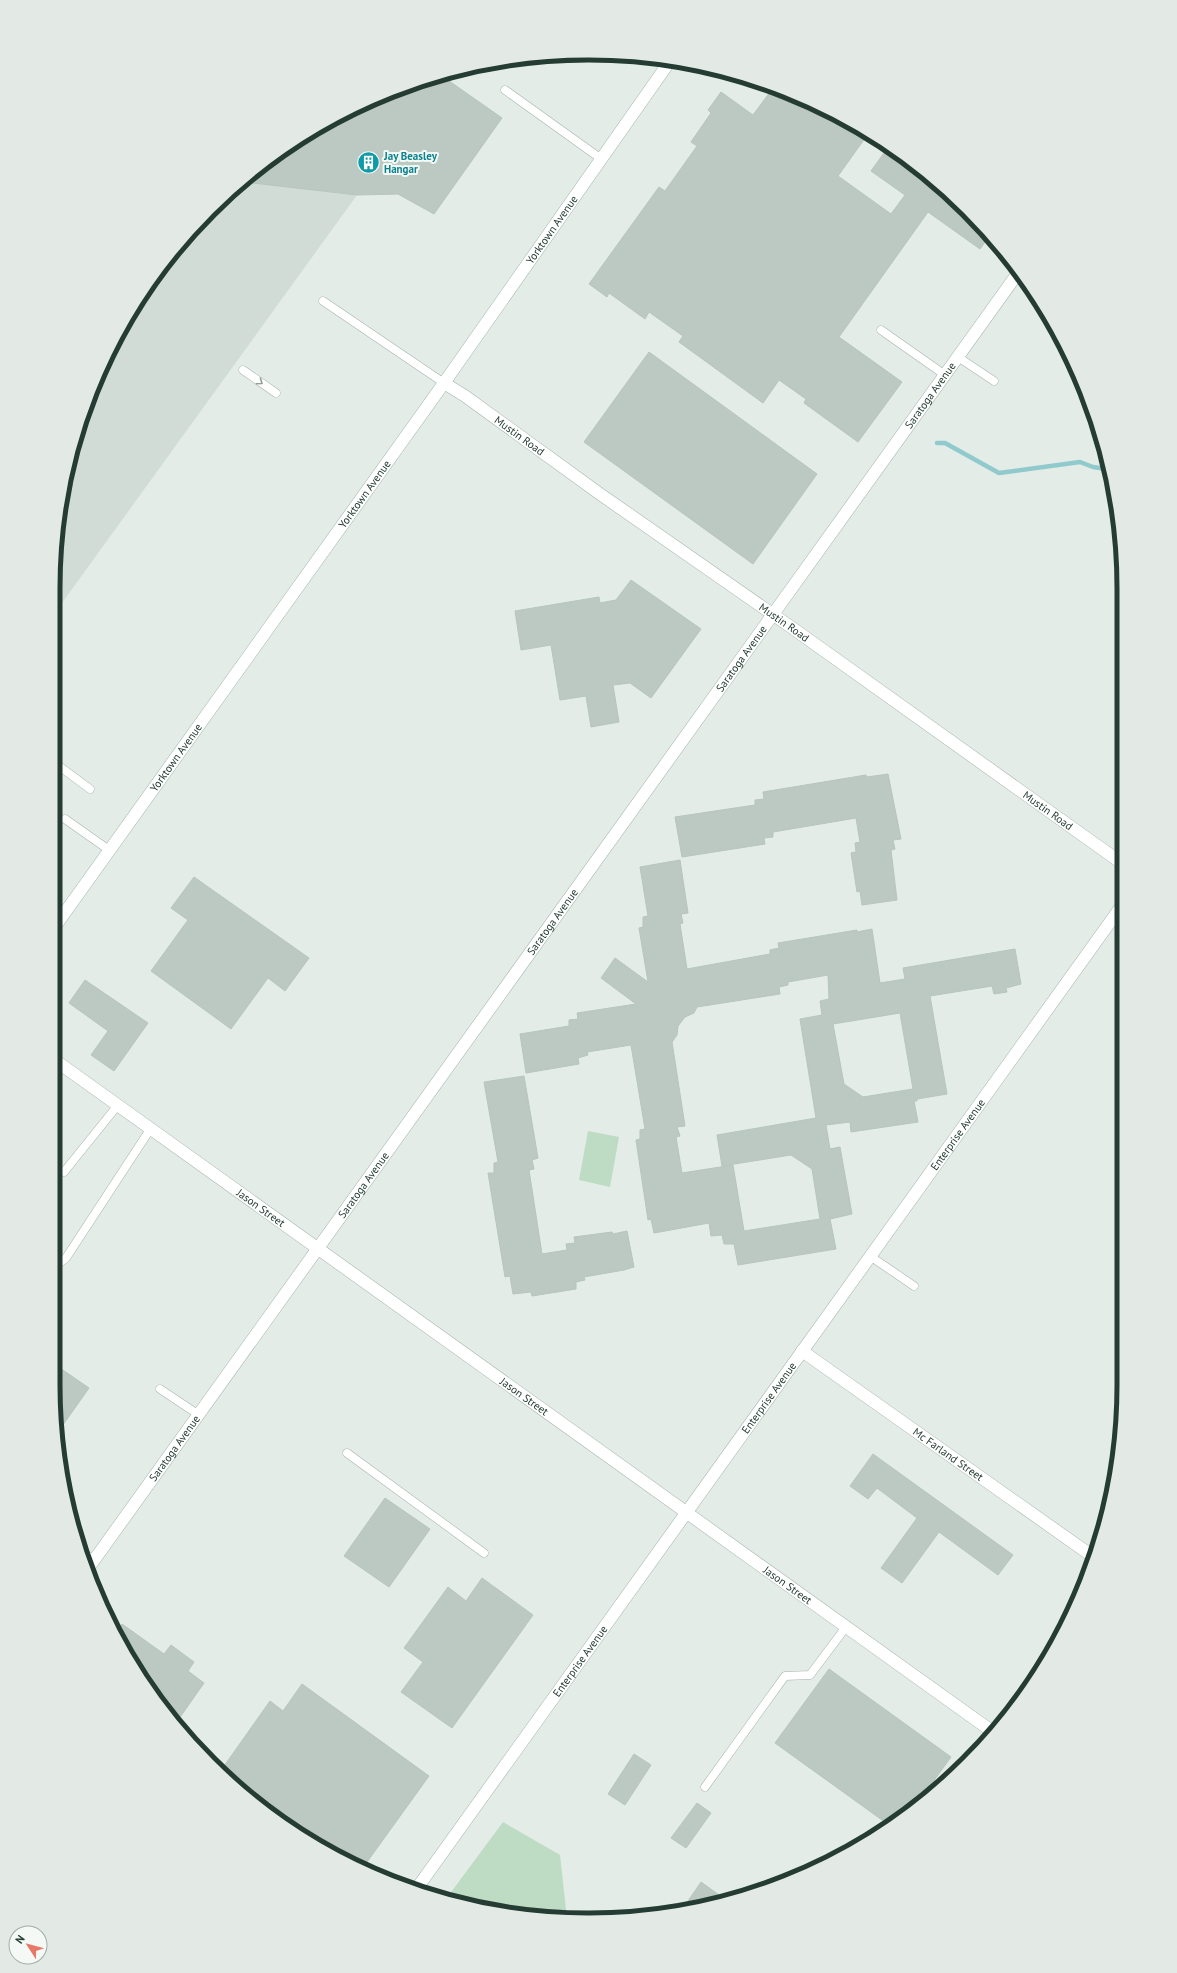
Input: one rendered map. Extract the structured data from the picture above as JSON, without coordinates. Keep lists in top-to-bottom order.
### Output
{
  "streets": {
    "street": [
      "Yorktown Avenue",
      "Saratoga Avenue",
      "Mustin Road",
      "Enterprise Avenue",
      "Jason Street",
      "Mc Farland Street"
    ]
  },
  "crossings": [
    ["Yorktown Avenue", "Mustin Road"],
    ["Saratoga Avenue", "Mustin Road"],
    ["Saratoga Avenue", "Jason Street"],
    ["Enterprise Avenue", "Jason Street"],
    ["Enterprise Avenue", "Mc Farland Street"]
  ],
  "places": {
    "building": ["Jay Beasley Hangar"]
  },
  "north": "top left"
}
